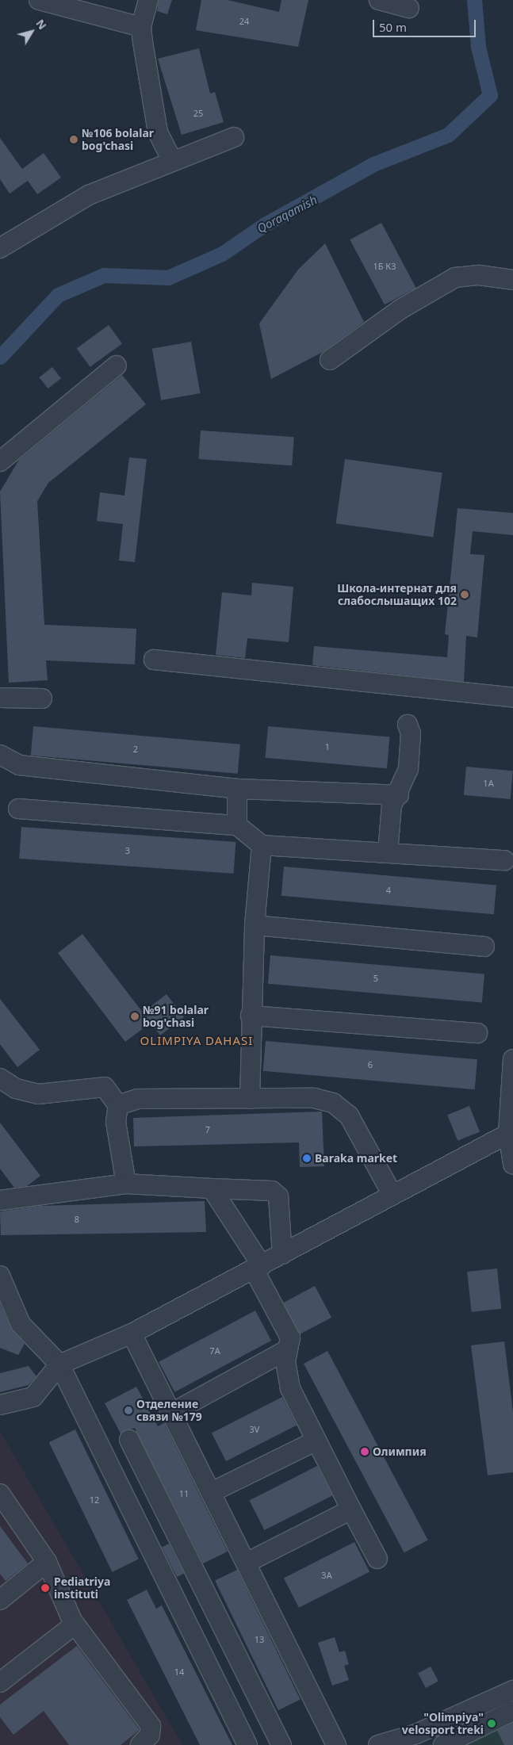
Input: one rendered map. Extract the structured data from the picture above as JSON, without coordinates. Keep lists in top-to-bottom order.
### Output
{
  "districts": ["OLIMPIYA DAHASI"],
  "water": ["Qoraqamish"],
  "places": [
    "№106 bolalar bog'chasi",
    "Школа-интернат для слабослышащих 102",
    "№91 bolalar bog'chasi",
    "Baraka market",
    "Отделение связи №179",
    "Олимпия",
    "Pediatriya instituti",
    "\"Olimpiya\" velosport treki"
  ],
  "house_numbers": [
    "24",
    "25",
    "1Б К3",
    "1",
    "2",
    "1A",
    "3",
    "4",
    "5",
    "6",
    "7",
    "8",
    "7A",
    "3V",
    "11",
    "12",
    "3A",
    "13",
    "14"
  ],
  "scale_bar": "50 m",
  "north": "top right"
}
